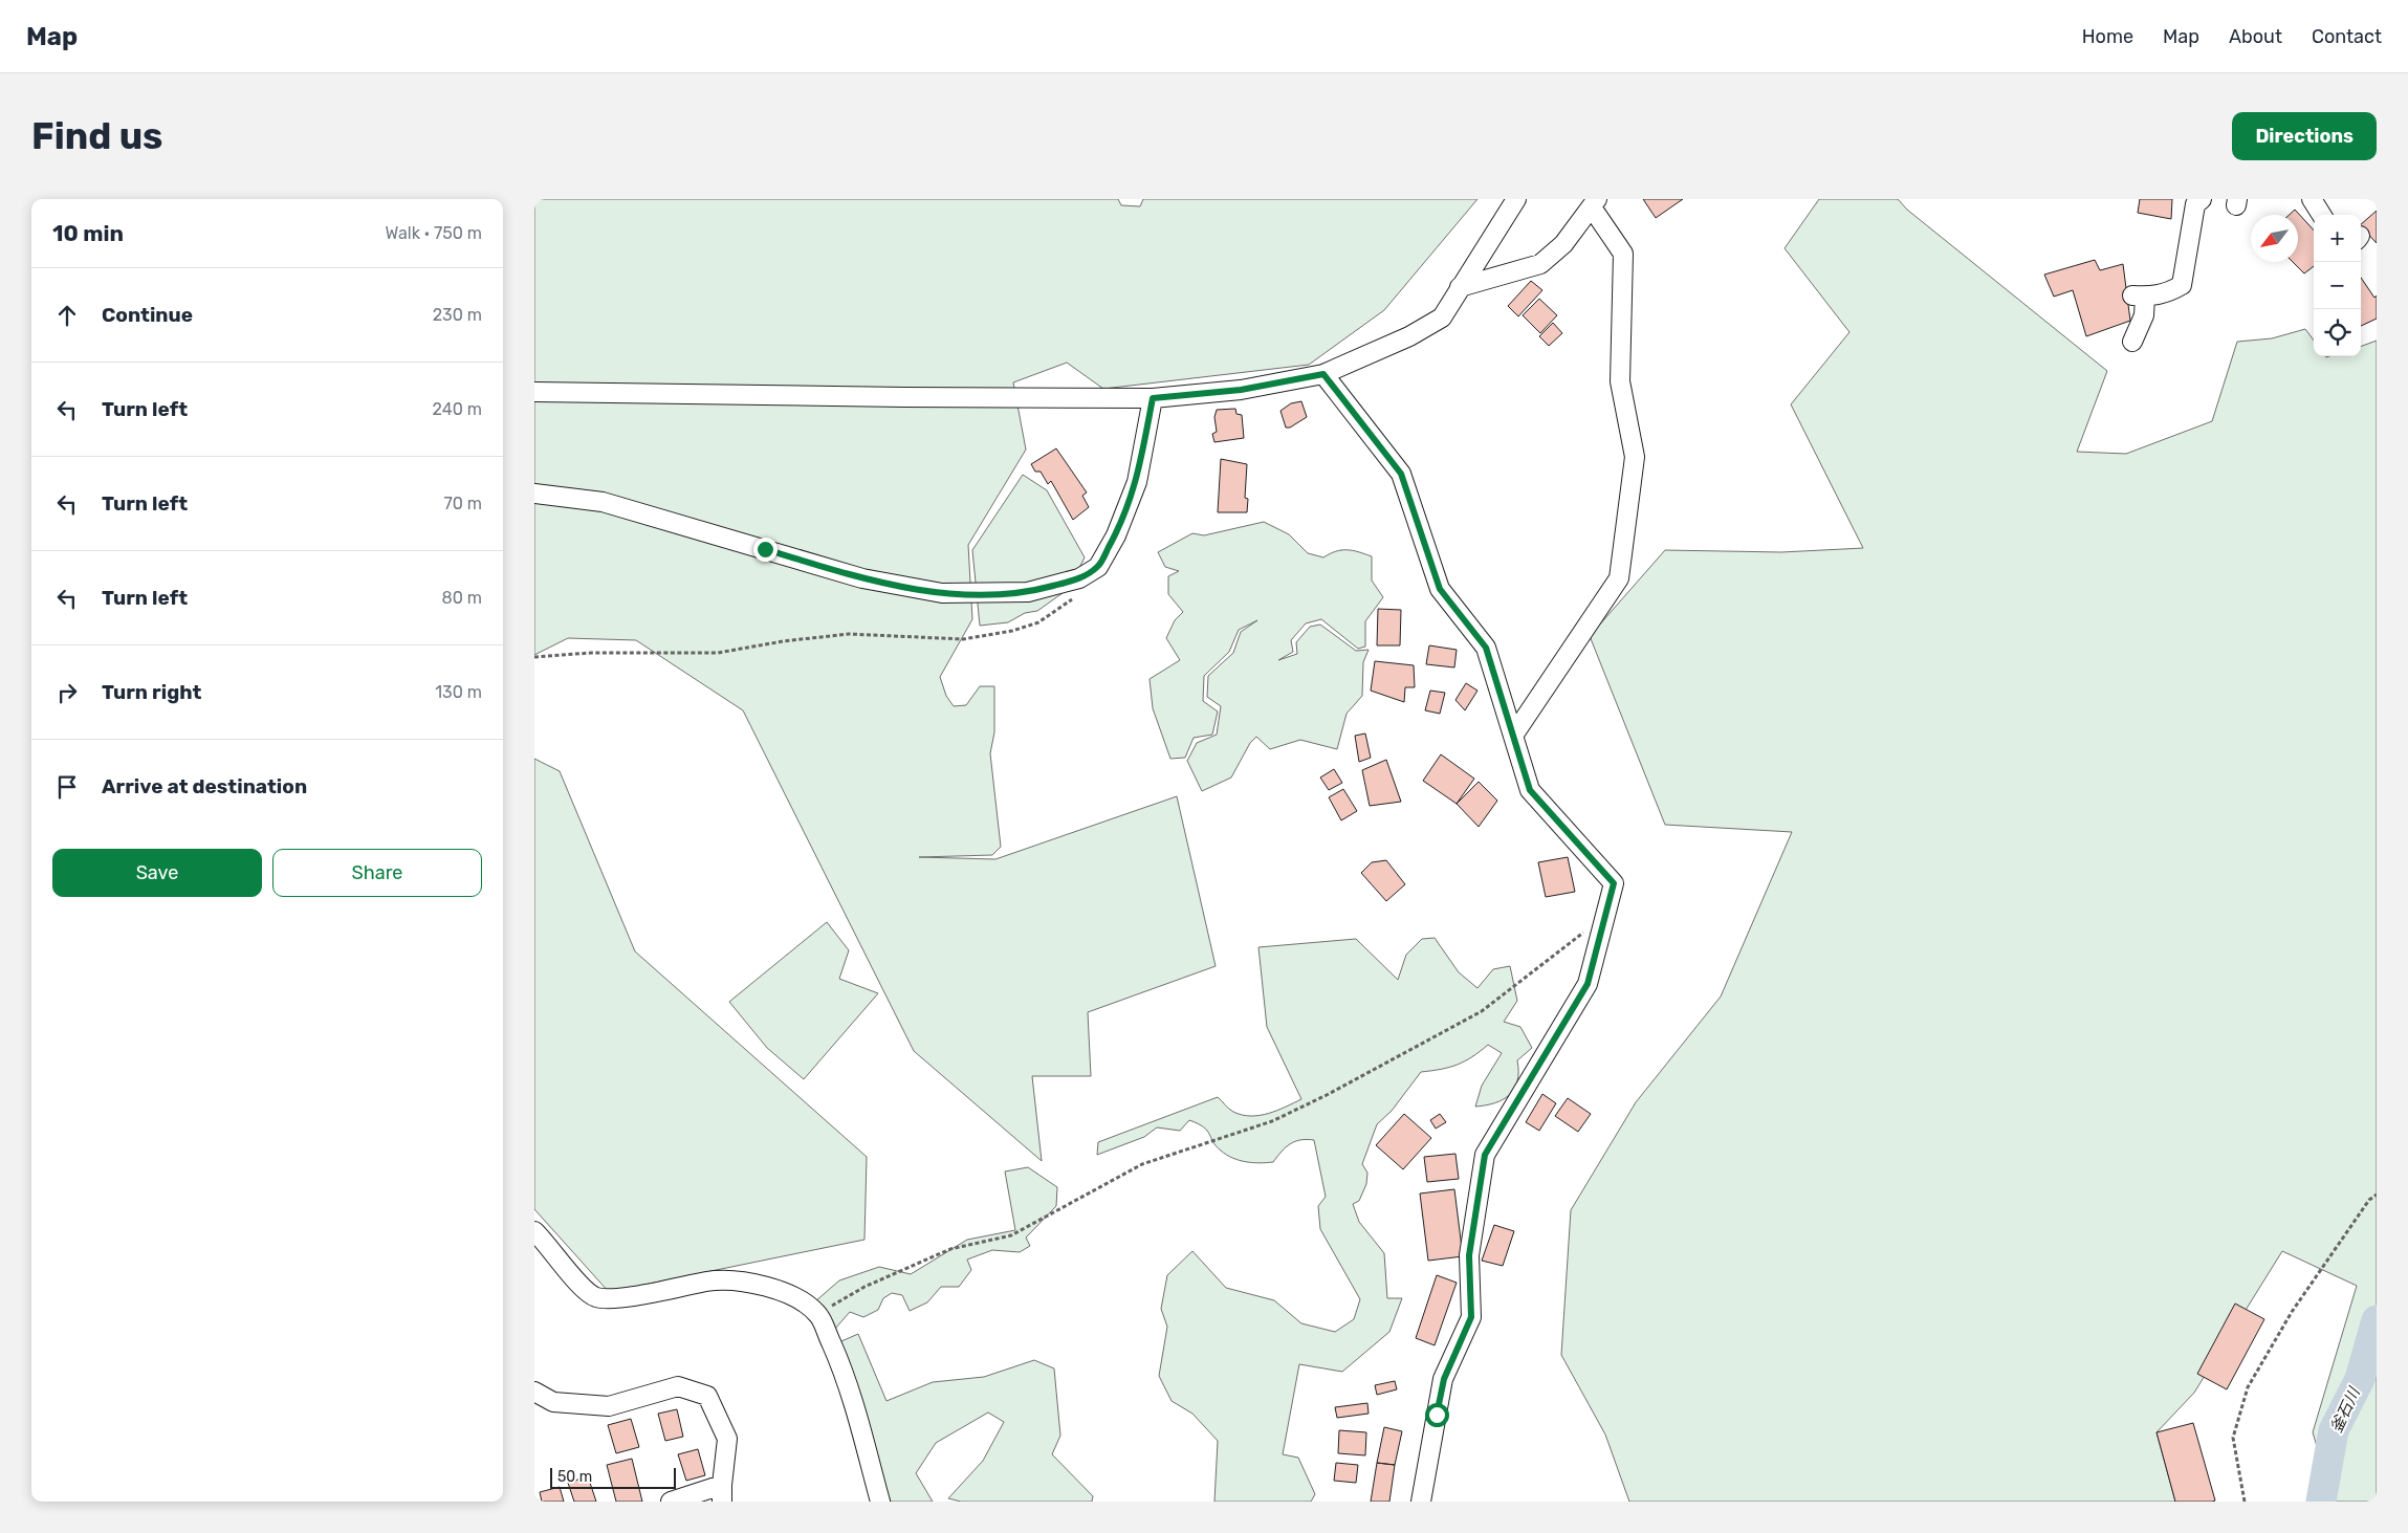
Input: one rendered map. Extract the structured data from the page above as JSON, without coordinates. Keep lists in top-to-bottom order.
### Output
{
  "water": ["釜石川"],
  "scale_bar": "50 m",
  "north": "bottom left",
  "page": {
    "header": "Map",
    "nav": [
      "Home",
      "Map",
      "About",
      "Contact"
    ],
    "buttons": [
      "Directions",
      ["Save", "Share"]
    ],
    "title": "Find us",
    "heading": ["10 min", "Walk · 750 m"],
    "map_buttons": ["+", "−"],
    "list": [
      ["Continue", "230 m"],
      ["Turn left", "240 m"],
      ["Turn left", "70 m"],
      ["Turn left", "80 m"],
      ["Turn right", "130 m"],
      "Arrive at destination"
    ],
    "scale": "50 m"
  }
}
